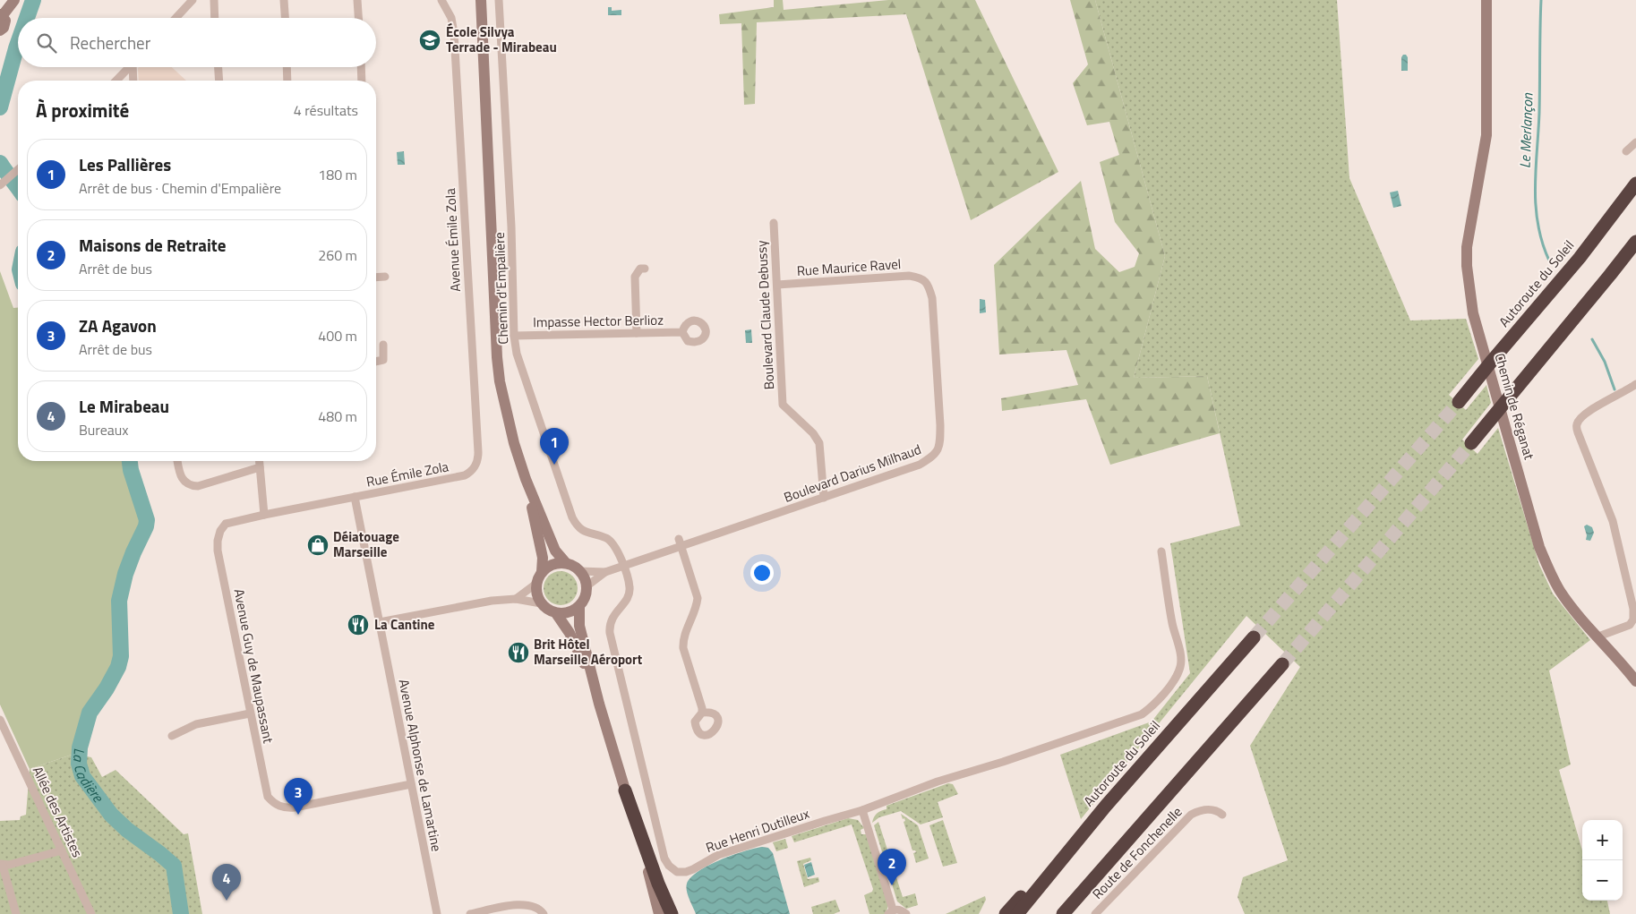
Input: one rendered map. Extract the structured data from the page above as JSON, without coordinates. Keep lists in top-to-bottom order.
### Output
{
  "streets": {
    "highway": ["Autoroute du Soleil"],
    "main road": ["Chemin de Réganat"],
    "street": [
      "Avenue Émile Zola",
      "Rue Maurice Ravel",
      "Chemin d'Empalière",
      "Boulevard Claude Debussy",
      "Impasse Hector Berlioz",
      "Boulevard Darius Milhaud",
      "Rue Émile Zola",
      "Avenue Guy de Maupassant",
      "Avenue Alphonse de Lamartine",
      "Allée des Artistes",
      "Rue Henri Dutilleux",
      "Route de Fonchenelle"
    ]
  },
  "crossings": [
    ["Avenue Émile Zola", "Rue Émile Zola"],
    ["Rue Maurice Ravel", "Boulevard Claude Debussy"],
    ["Rue Maurice Ravel", "Boulevard Darius Milhaud"],
    ["Chemin d'Empalière", "Impasse Hector Berlioz"],
    ["Chemin d'Empalière", "Boulevard Darius Milhaud"],
    ["Chemin d'Empalière", "Rue Henri Dutilleux"],
    ["Boulevard Claude Debussy", "Boulevard Darius Milhaud"],
    ["Boulevard Darius Milhaud", "Rue Henri Dutilleux"],
    ["Rue Émile Zola", "Avenue Guy de Maupassant"],
    ["Avenue Guy de Maupassant", "Avenue Alphonse de Lamartine"]
  ],
  "water": ["Le Merlançon", "La Cadière"],
  "places": {
    "school or university": ["École Silvya Terrade - Mirabeau"],
    "shop": ["Déiatouage Marseille"],
    "restaurant": ["La Cantine", "Brit Hôtel Marseille Aéroport"]
  },
  "page": {
    "search": "Rechercher",
    "heading": ["À proximité", "4 résultats"],
    "list": [
      {
        "mark": "1",
        "name": "Les Pallières",
        "note": "Arrêt de bus · Chemin d'Empalière",
        "value": "180 m"
      },
      {
        "mark": "2",
        "name": "Maisons de Retraite",
        "note": "Arrêt de bus",
        "value": "260 m"
      },
      {
        "mark": "3",
        "name": "ZA Agavon",
        "note": "Arrêt de bus",
        "value": "400 m"
      },
      {
        "mark": "4",
        "name": "Le Mirabeau",
        "note": "Bureaux",
        "value": "480 m"
      }
    ],
    "pins": [
      "1",
      "3",
      "2",
      "4"
    ],
    "map_buttons": ["+", "−"]
  }
}
